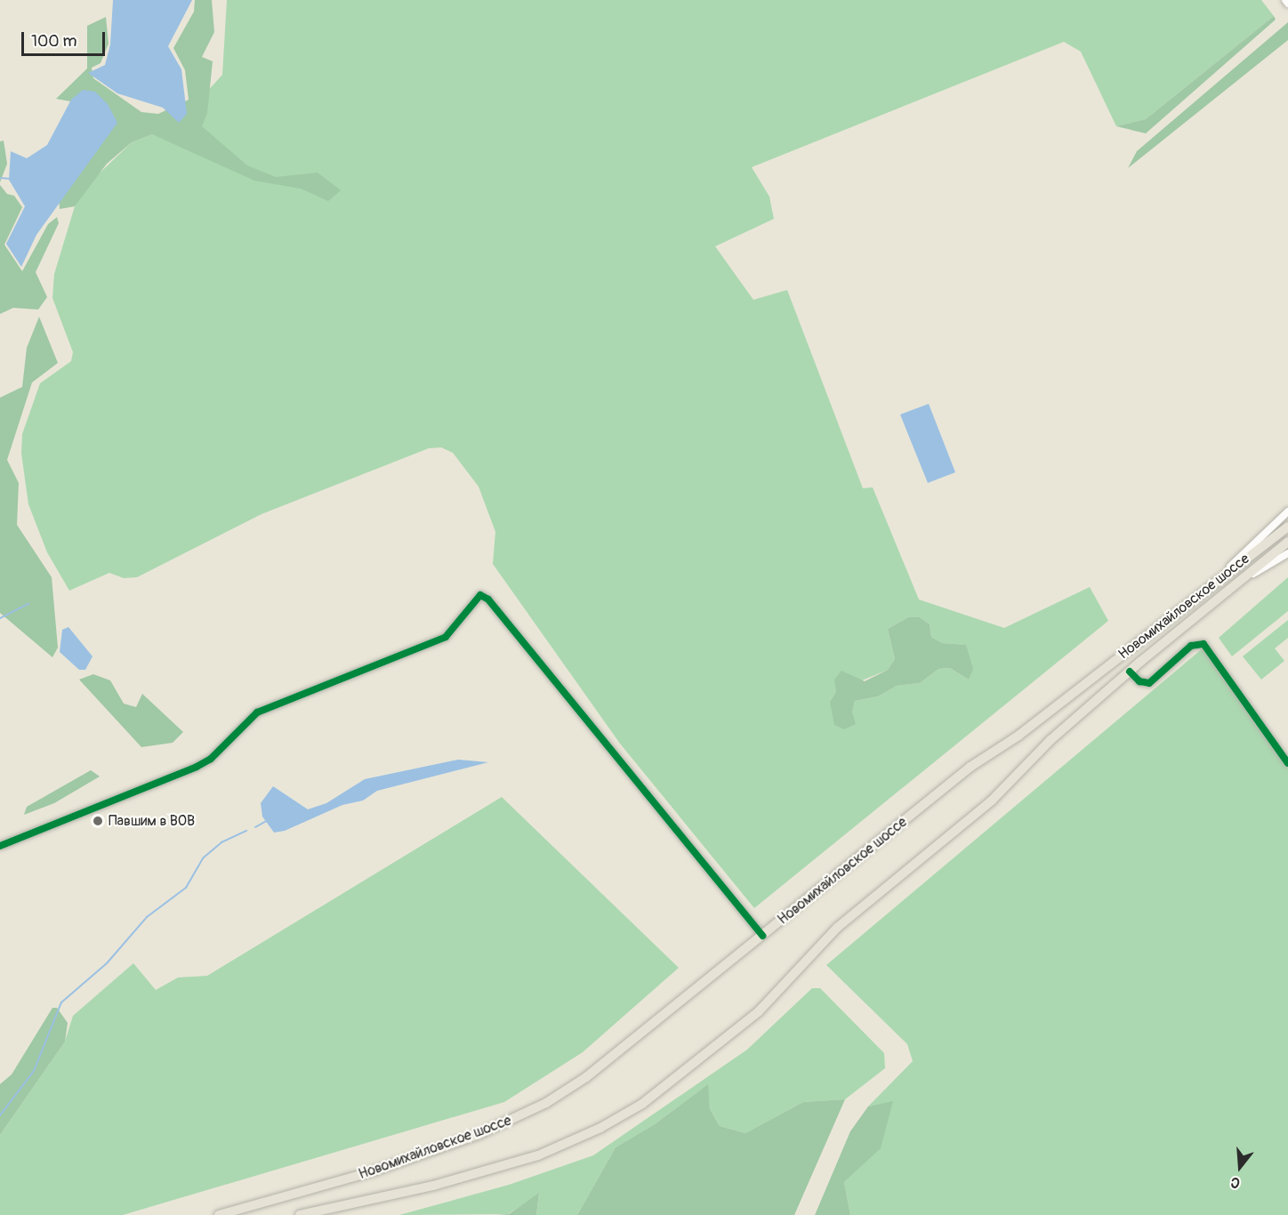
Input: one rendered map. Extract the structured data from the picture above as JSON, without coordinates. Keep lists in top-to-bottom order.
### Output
{
  "streets": {
    "main road": ["Новомихайловское шоссе"]
  },
  "places": ["Павшим в ВОВ"],
  "scale_bar": "100 m",
  "north": "bottom"
}
